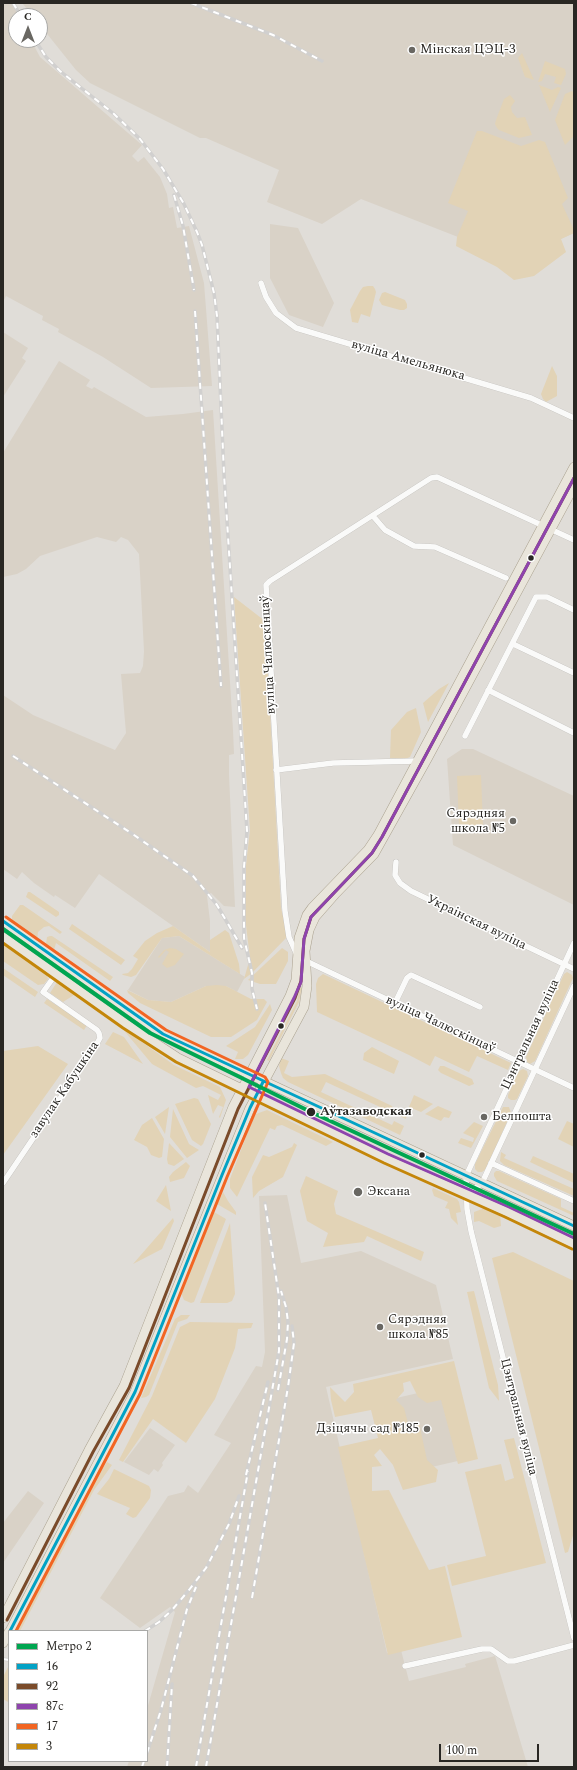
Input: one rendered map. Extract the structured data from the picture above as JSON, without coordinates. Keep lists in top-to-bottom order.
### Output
{
  "streets": {
    "street": [
      "вуліца Амельянюка",
      "вуліца Чалюскінцаў",
      "Украінская вуліца",
      "Цэнтральная вуліца",
      "завулак Кабушкіна"
    ]
  },
  "crossings": [
    ["вуліца Чалюскінцаў", "Цэнтральная вуліца"],
    ["Украінская вуліца", "Цэнтральная вуліца"]
  ],
  "places": [
    "Мінская ЦЭЦ-3",
    "Сярэдняя школа №5",
    "Аўтазаводская",
    "Белпошта",
    "Эксана",
    "Сярэдняя школа №85",
    "Дзіцячы сад №185"
  ],
  "lines": [
    "transit line 92",
    "transit line 87с",
    "transit line 17",
    "transit line 16",
    "metro line 2",
    "transit line 3"
  ],
  "legend": [
    "Метро 2",
    "16",
    "92",
    "87с",
    "17",
    "3"
  ],
  "scale_bar": "100 m",
  "north": "top"
}
